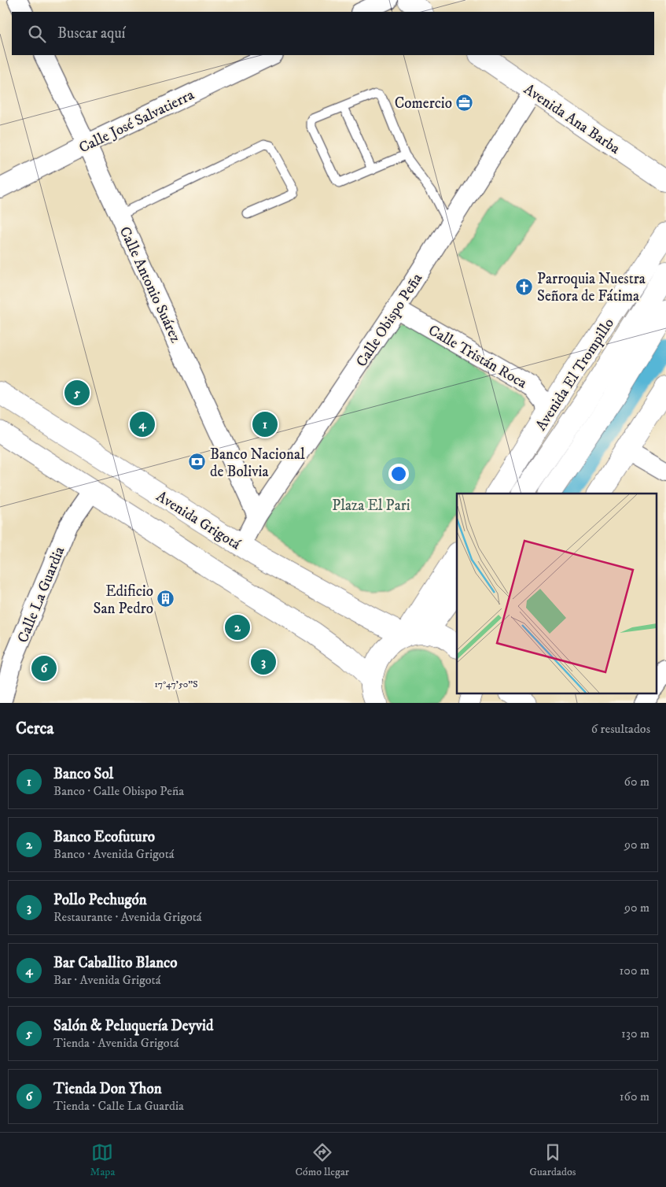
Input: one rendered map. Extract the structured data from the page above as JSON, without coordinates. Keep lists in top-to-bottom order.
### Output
{
  "streets": {
    "main road": ["Avenida Ana Barba", "Avenida El Trompillo", "Avenida Grigotá"],
    "street": [
      "Calle José Salvatierra",
      "Calle Antonio Suárez",
      "Calle Obispo Peña",
      "Calle Tristán Roca",
      "Calle La Guardia"
    ]
  },
  "crossings": [
    ["Avenida Ana Barba", "Calle Obispo Peña"],
    ["Calle José Salvatierra", "Calle Antonio Suárez"],
    ["Calle Antonio Suárez", "Calle Obispo Peña"],
    ["Calle Obispo Peña", "Calle Tristán Roca"],
    ["Calle Obispo Peña", "Avenida Grigotá"],
    ["Calle Tristán Roca", "Avenida El Trompillo"]
  ],
  "parks": ["Plaza El Pari"],
  "places": {
    "office": ["Comercio"],
    "church": ["Parroquia Nuestra Señora de Fátima"],
    "bank": ["Banco Nacional de Bolivia"],
    "building": ["Edificio San Pedro"]
  },
  "page": {
    "search": "Buscar aquí",
    "pins": [
      "5",
      "1",
      "4",
      "2",
      "3",
      "6"
    ],
    "heading": ["Cerca", "6 resultados"],
    "list": [
      {
        "mark": "1",
        "name": "Banco Sol",
        "note": "Banco · Calle Obispo Peña",
        "value": "60 m"
      },
      {
        "mark": "2",
        "name": "Banco Ecofuturo",
        "note": "Banco · Avenida Grigotá",
        "value": "90 m"
      },
      {
        "mark": "3",
        "name": "Pollo Pechugón",
        "note": "Restaurante · Avenida Grigotá",
        "value": "90 m"
      },
      {
        "mark": "4",
        "name": "Bar Caballito Blanco",
        "note": "Bar · Avenida Grigotá",
        "value": "100 m"
      },
      {
        "mark": "5",
        "name": "Salón & Peluquería Deyvid",
        "note": "Tienda · Avenida Grigotá",
        "value": "130 m"
      },
      {
        "mark": "6",
        "name": "Tienda Don Yhon",
        "note": "Tienda · Calle La Guardia",
        "value": "160 m"
      }
    ],
    "nav": ["Mapa", "Cómo llegar", "Guardados"]
  },
  "coordinates": ["17°47'50\"S"]
}
